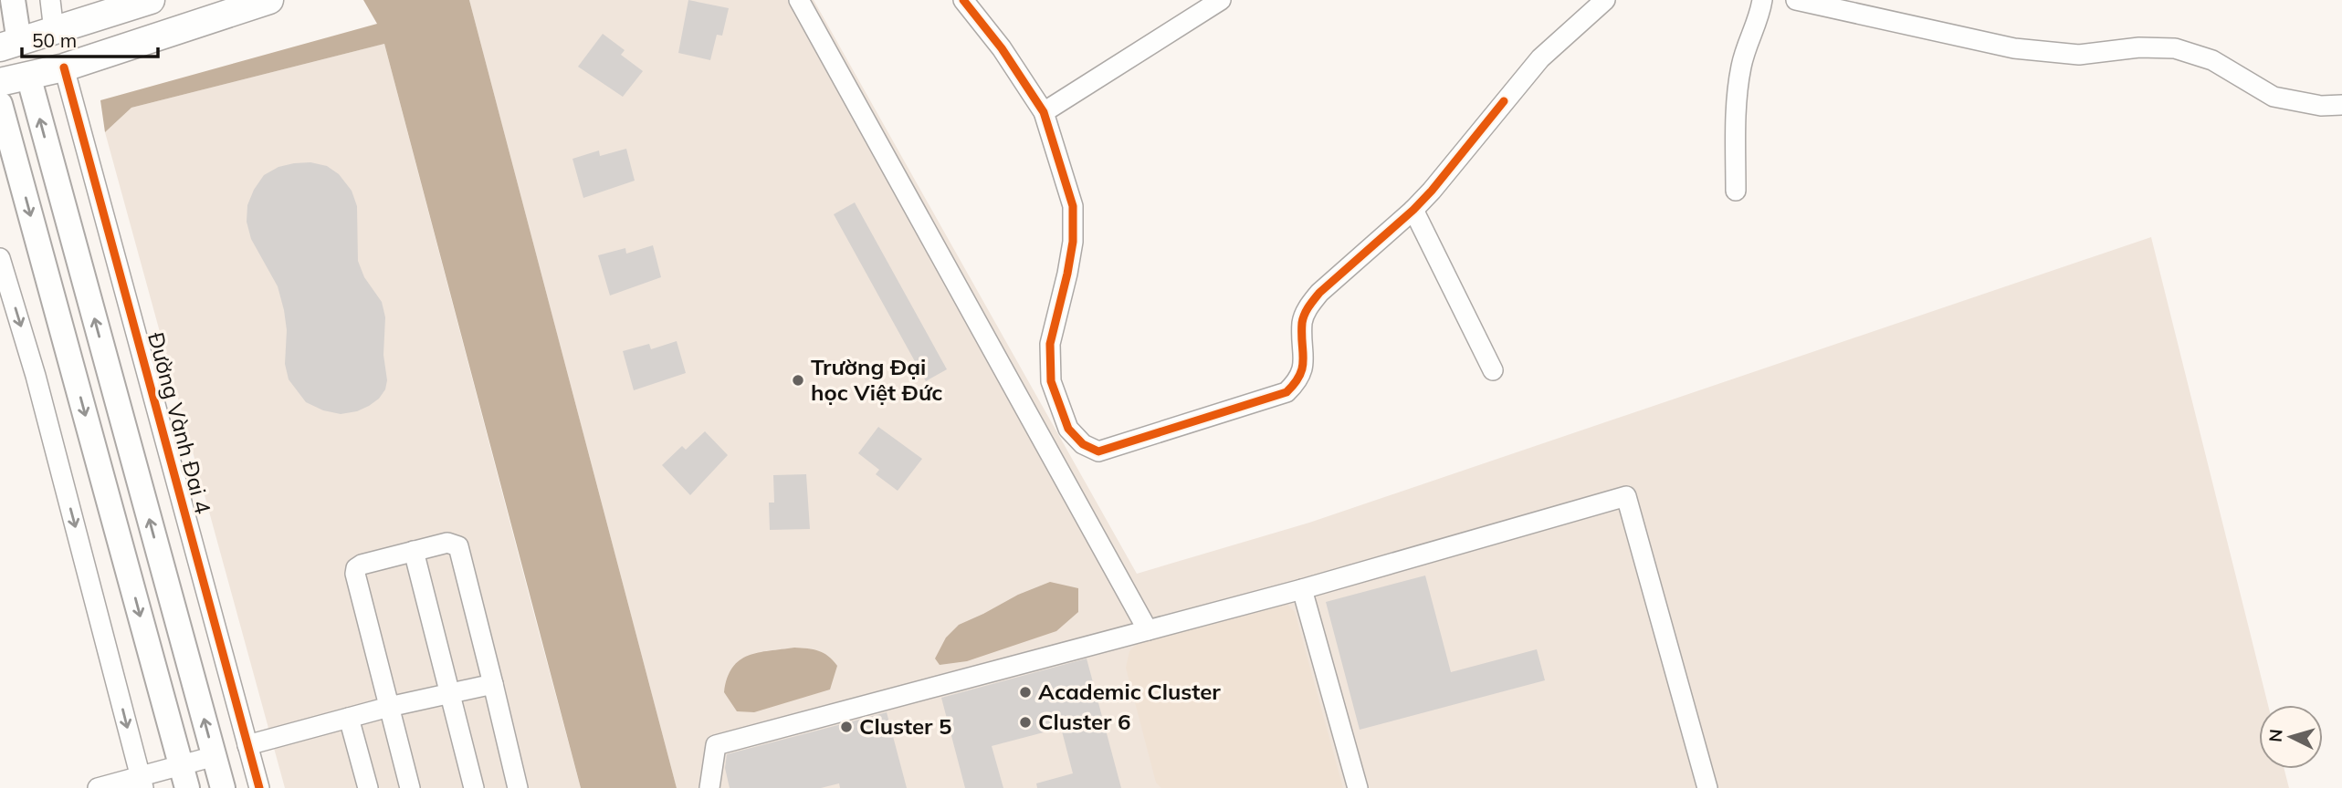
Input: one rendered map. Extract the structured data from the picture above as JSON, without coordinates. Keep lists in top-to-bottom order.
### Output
{
  "streets": {
    "street": ["Đường Vành Đai 4"]
  },
  "places": [
    "Trường Đại học Việt Đức",
    "Academic Cluster",
    "Cluster 6",
    "Cluster 5"
  ],
  "scale_bar": "50 m",
  "north": "left"
}
